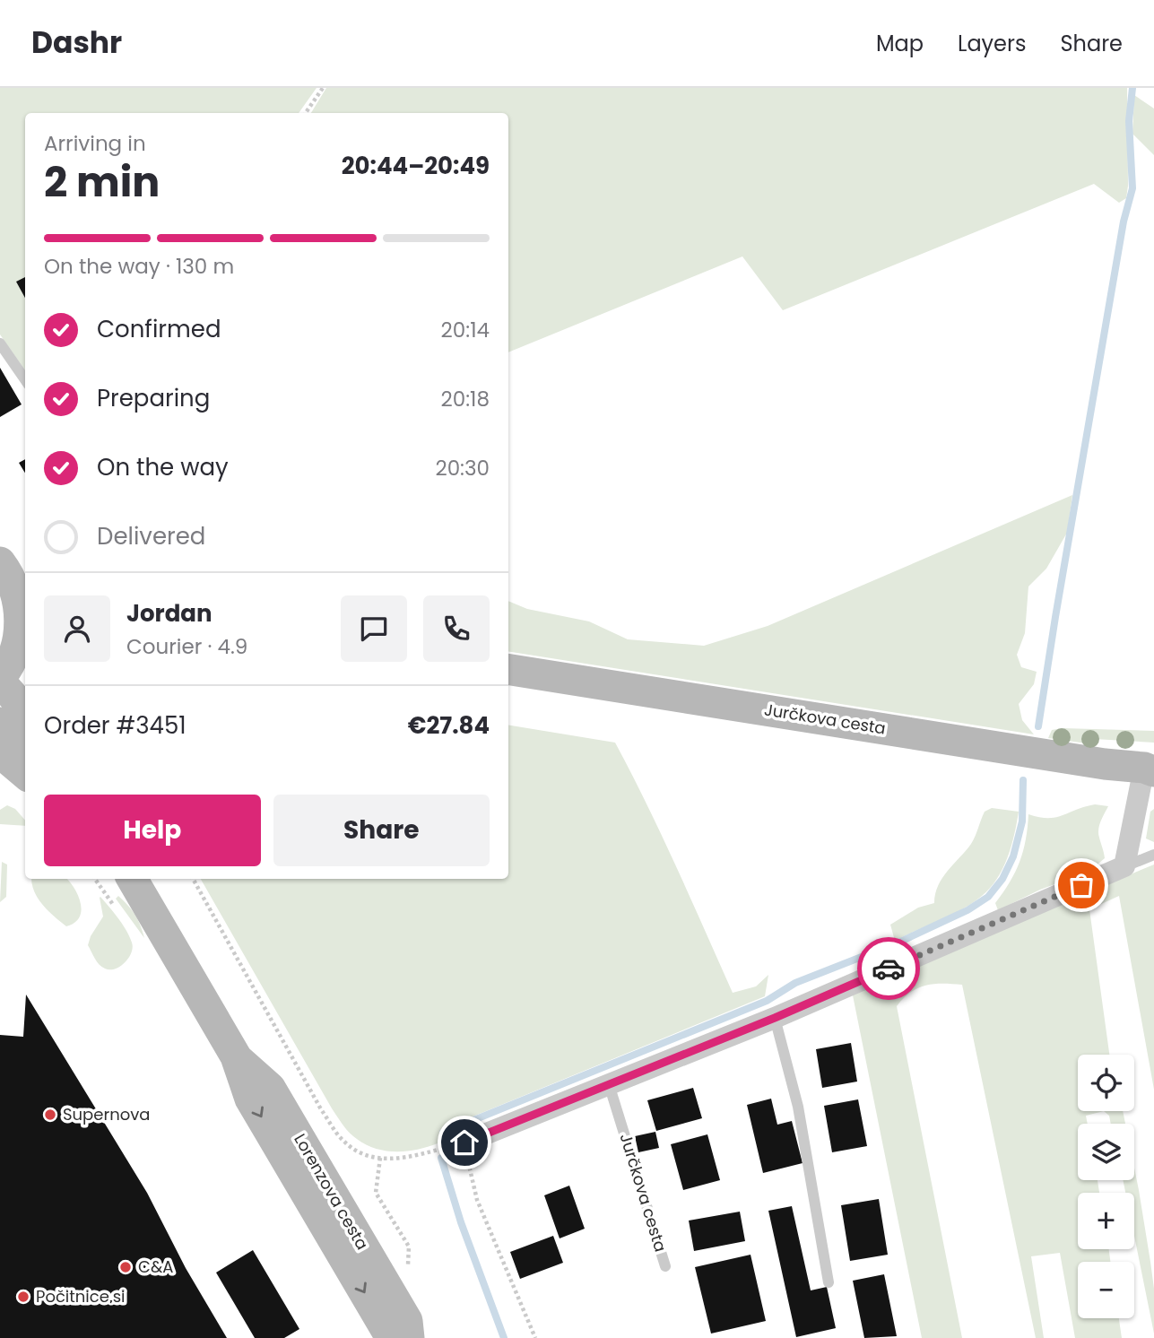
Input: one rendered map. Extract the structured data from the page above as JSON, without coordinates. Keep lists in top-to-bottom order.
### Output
{
  "streets": {
    "street": ["Jurčkova cesta", "Lorenzova cesta"]
  },
  "places": ["Supernova", "C&A", "Počitnice.si"],
  "page": {
    "header": "Dashr",
    "nav": ["Map", "Layers", "Share"],
    "heading": ["2 min", "Arriving in", "20:44–20:49"],
    "panel": [
      "Jordan",
      "Courier · 4.9",
      "Order #3451",
      "€27.84"
    ],
    "bar": "On the way · 130 m",
    "list": [
      ["Confirmed", "20:14"],
      ["Preparing", "20:18"],
      ["On the way", "20:30"],
      "Delivered"
    ],
    "buttons": ["Help", "Share"],
    "map_buttons": ["+", "−"]
  }
}
